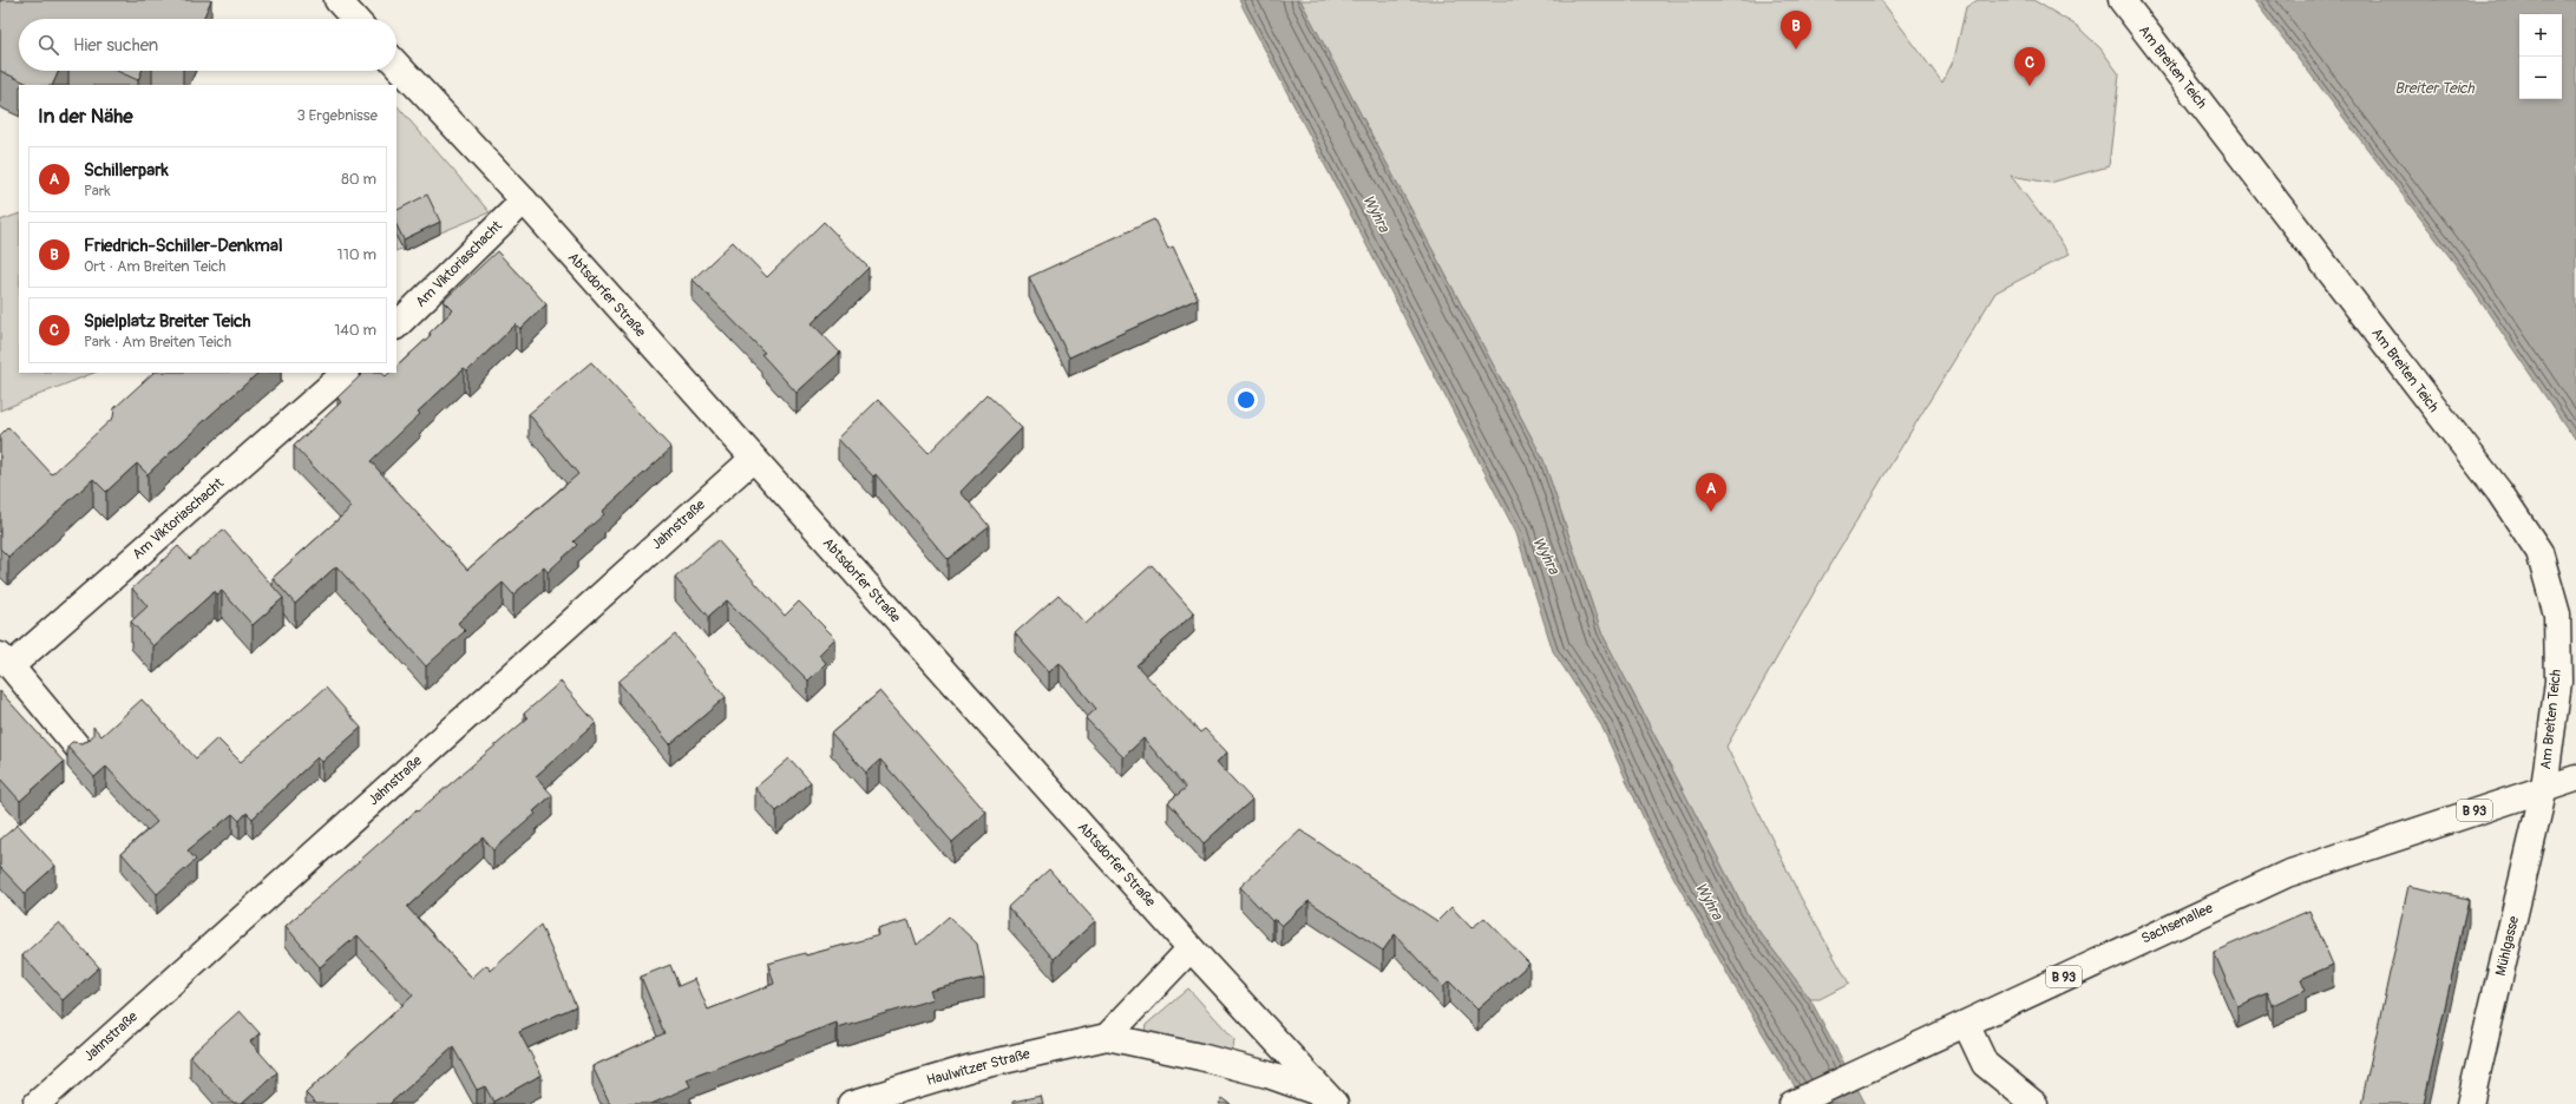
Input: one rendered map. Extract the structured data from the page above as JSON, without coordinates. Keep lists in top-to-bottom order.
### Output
{
  "streets": {
    "street": [
      "Am Breiten Teich",
      "Am Viktoriaschacht",
      "Abtsdorfer Straße",
      "Jahnstraße",
      "B 93",
      "Sachsenallee",
      "Mühlgasse",
      "Haulwitzer Straße"
    ]
  },
  "crossings": [
    ["Am Breiten Teich", "Sachsenallee"],
    ["Am Breiten Teich", "Mühlgasse"],
    ["Am Viktoriaschacht", "Abtsdorfer Straße"],
    ["Abtsdorfer Straße", "Jahnstraße"],
    ["Abtsdorfer Straße", "Haulwitzer Straße"],
    ["Sachsenallee", "Mühlgasse"]
  ],
  "water": ["Breiter Teich", "Wyhra"],
  "page": {
    "pins": ["B", "C", "A"],
    "map_buttons": ["+", "−"],
    "search": "Hier suchen",
    "heading": ["In der Nähe", "3 Ergebnisse"],
    "list": [
      {
        "mark": "A",
        "name": "Schillerpark",
        "note": "Park",
        "value": "80 m"
      },
      {
        "mark": "B",
        "name": "Friedrich-Schiller-Denkmal",
        "note": "Ort · Am Breiten Teich",
        "value": "110 m"
      },
      {
        "mark": "C",
        "name": "Spielplatz Breiter Teich",
        "note": "Park · Am Breiten Teich",
        "value": "140 m"
      }
    ]
  }
}
